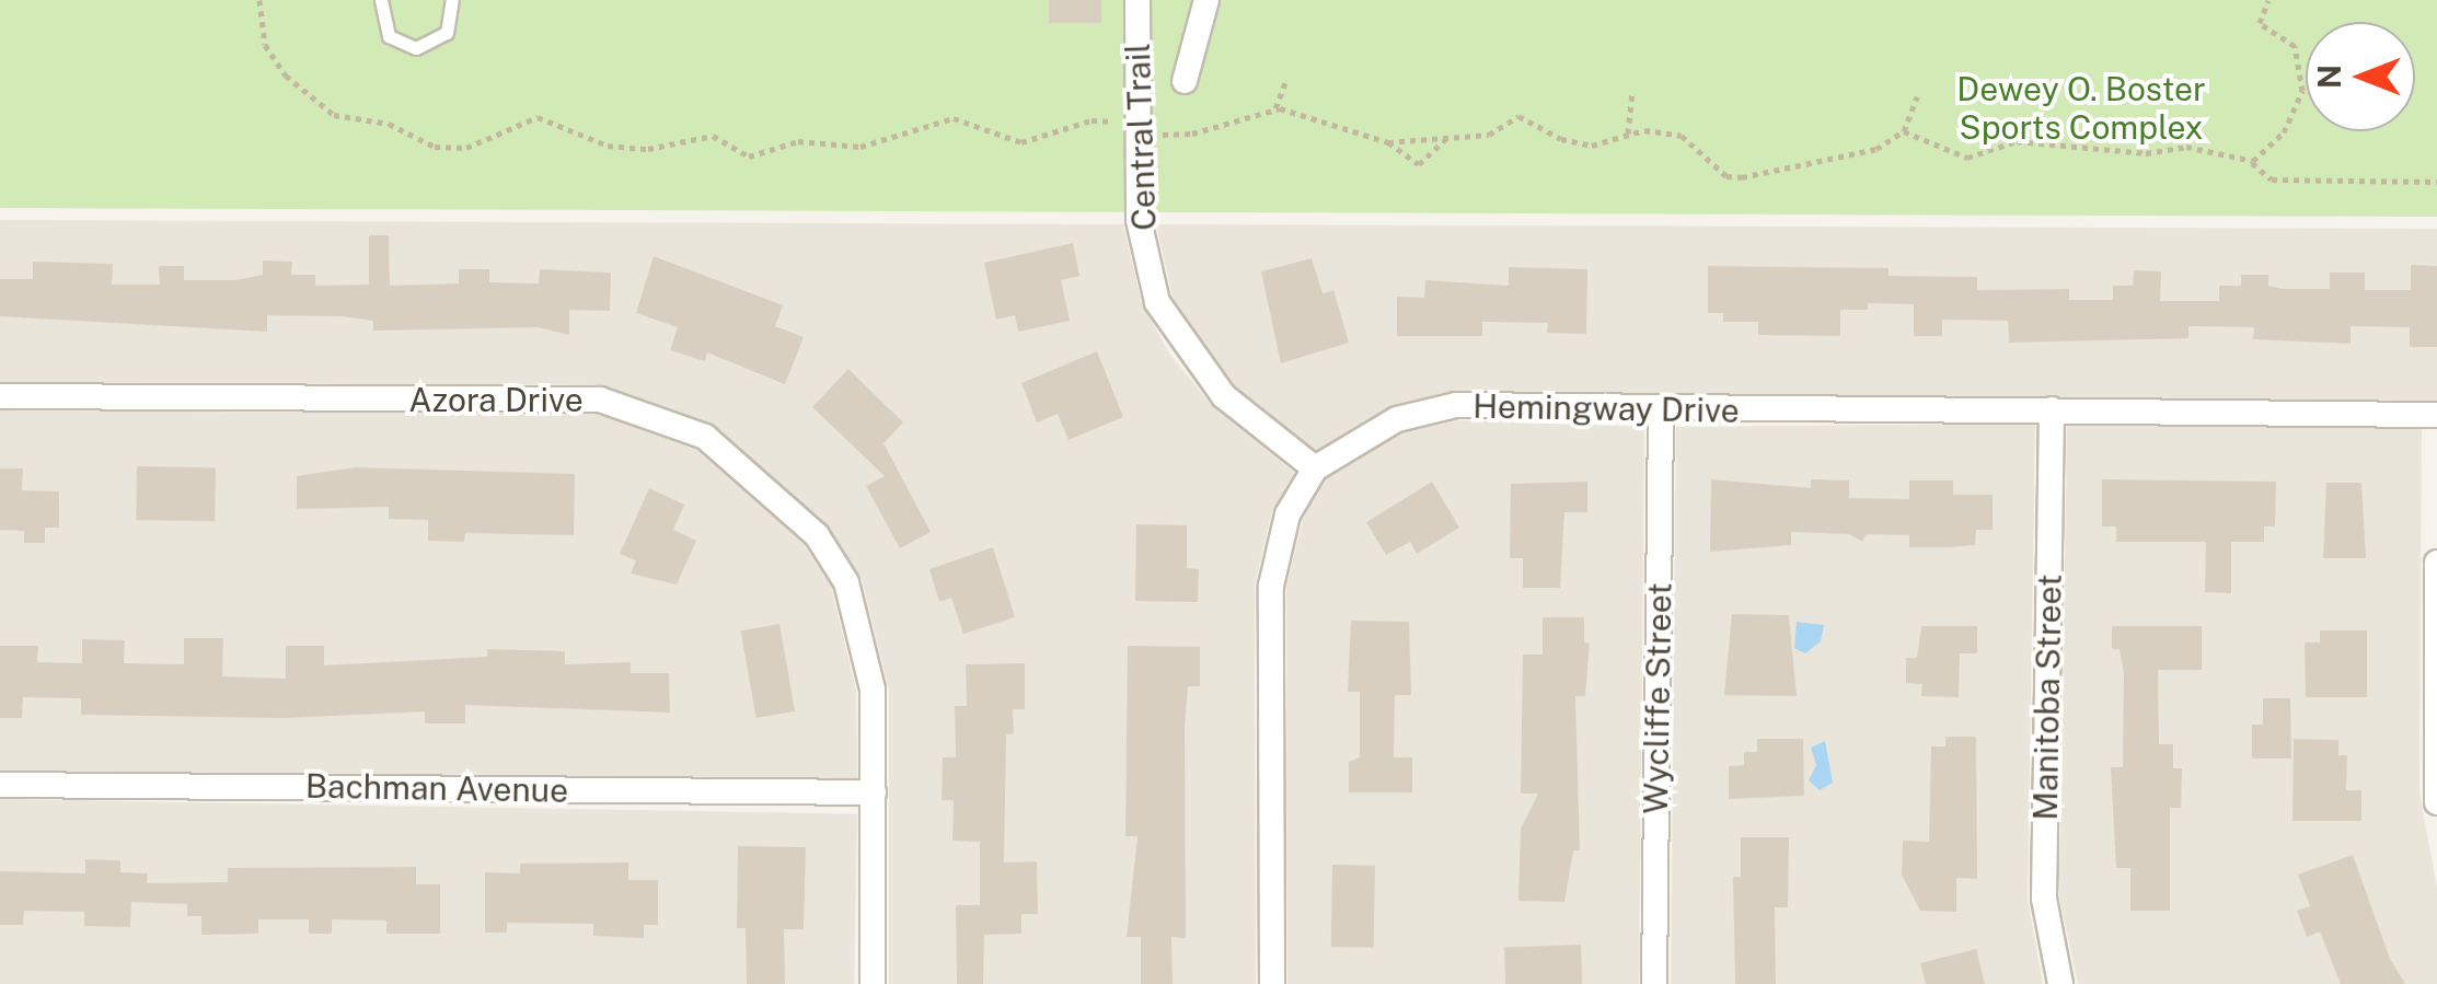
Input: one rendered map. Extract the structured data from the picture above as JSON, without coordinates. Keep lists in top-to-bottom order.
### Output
{
  "streets": {
    "street": [
      "Central Trail",
      "Azora Drive",
      "Hemingway Drive",
      "Manitoba Street",
      "Wycliffe Street",
      "Bachman Avenue"
    ]
  },
  "crossings": [
    ["Central Trail", "Hemingway Drive"],
    ["Azora Drive", "Bachman Avenue"],
    ["Hemingway Drive", "Manitoba Street"],
    ["Hemingway Drive", "Wycliffe Street"]
  ],
  "parks": ["Dewey O. Boster Sports Complex"],
  "north": "left"
}
